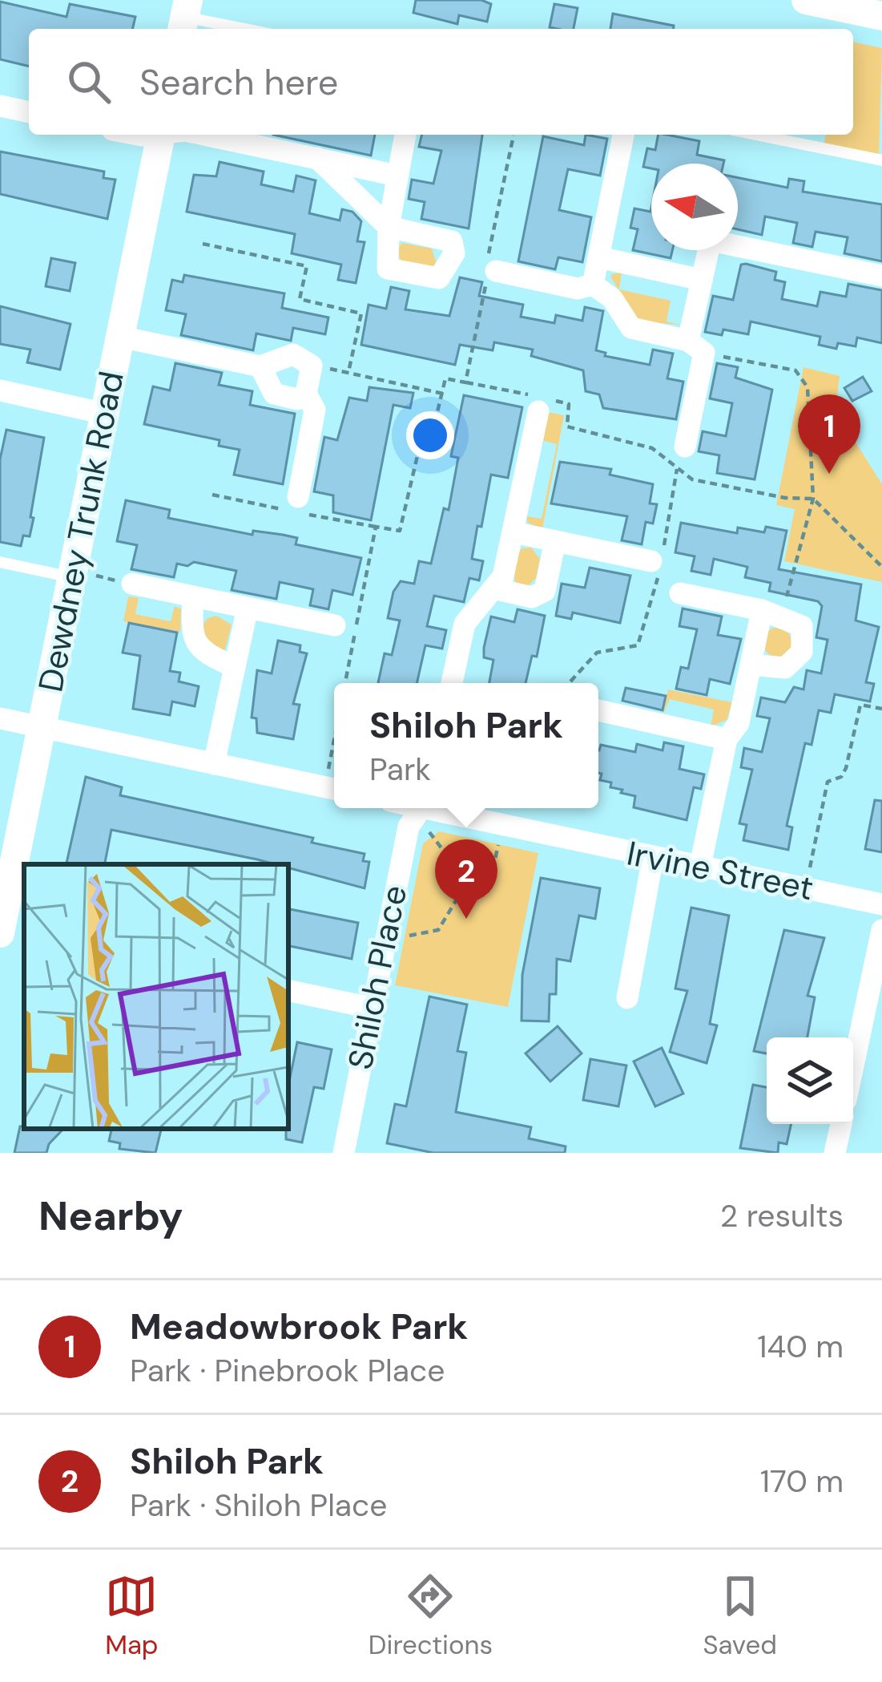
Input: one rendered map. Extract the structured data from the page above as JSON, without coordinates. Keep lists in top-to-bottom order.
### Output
{
  "streets": {
    "main road": ["Dewdney Trunk Road"],
    "street": ["Irvine Street", "Shiloh Place"]
  },
  "north": "left",
  "page": {
    "search": "Search here",
    "pins": ["1", "2"],
    "popup": ["Shiloh Park", "Park"],
    "heading": ["Nearby", "2 results"],
    "list": [
      {
        "mark": "1",
        "name": "Meadowbrook Park",
        "note": "Park · Pinebrook Place",
        "value": "140 m"
      },
      {
        "mark": "2",
        "name": "Shiloh Park",
        "note": "Park · Shiloh Place",
        "value": "170 m"
      }
    ],
    "nav": ["Map", "Directions", "Saved"]
  }
}
